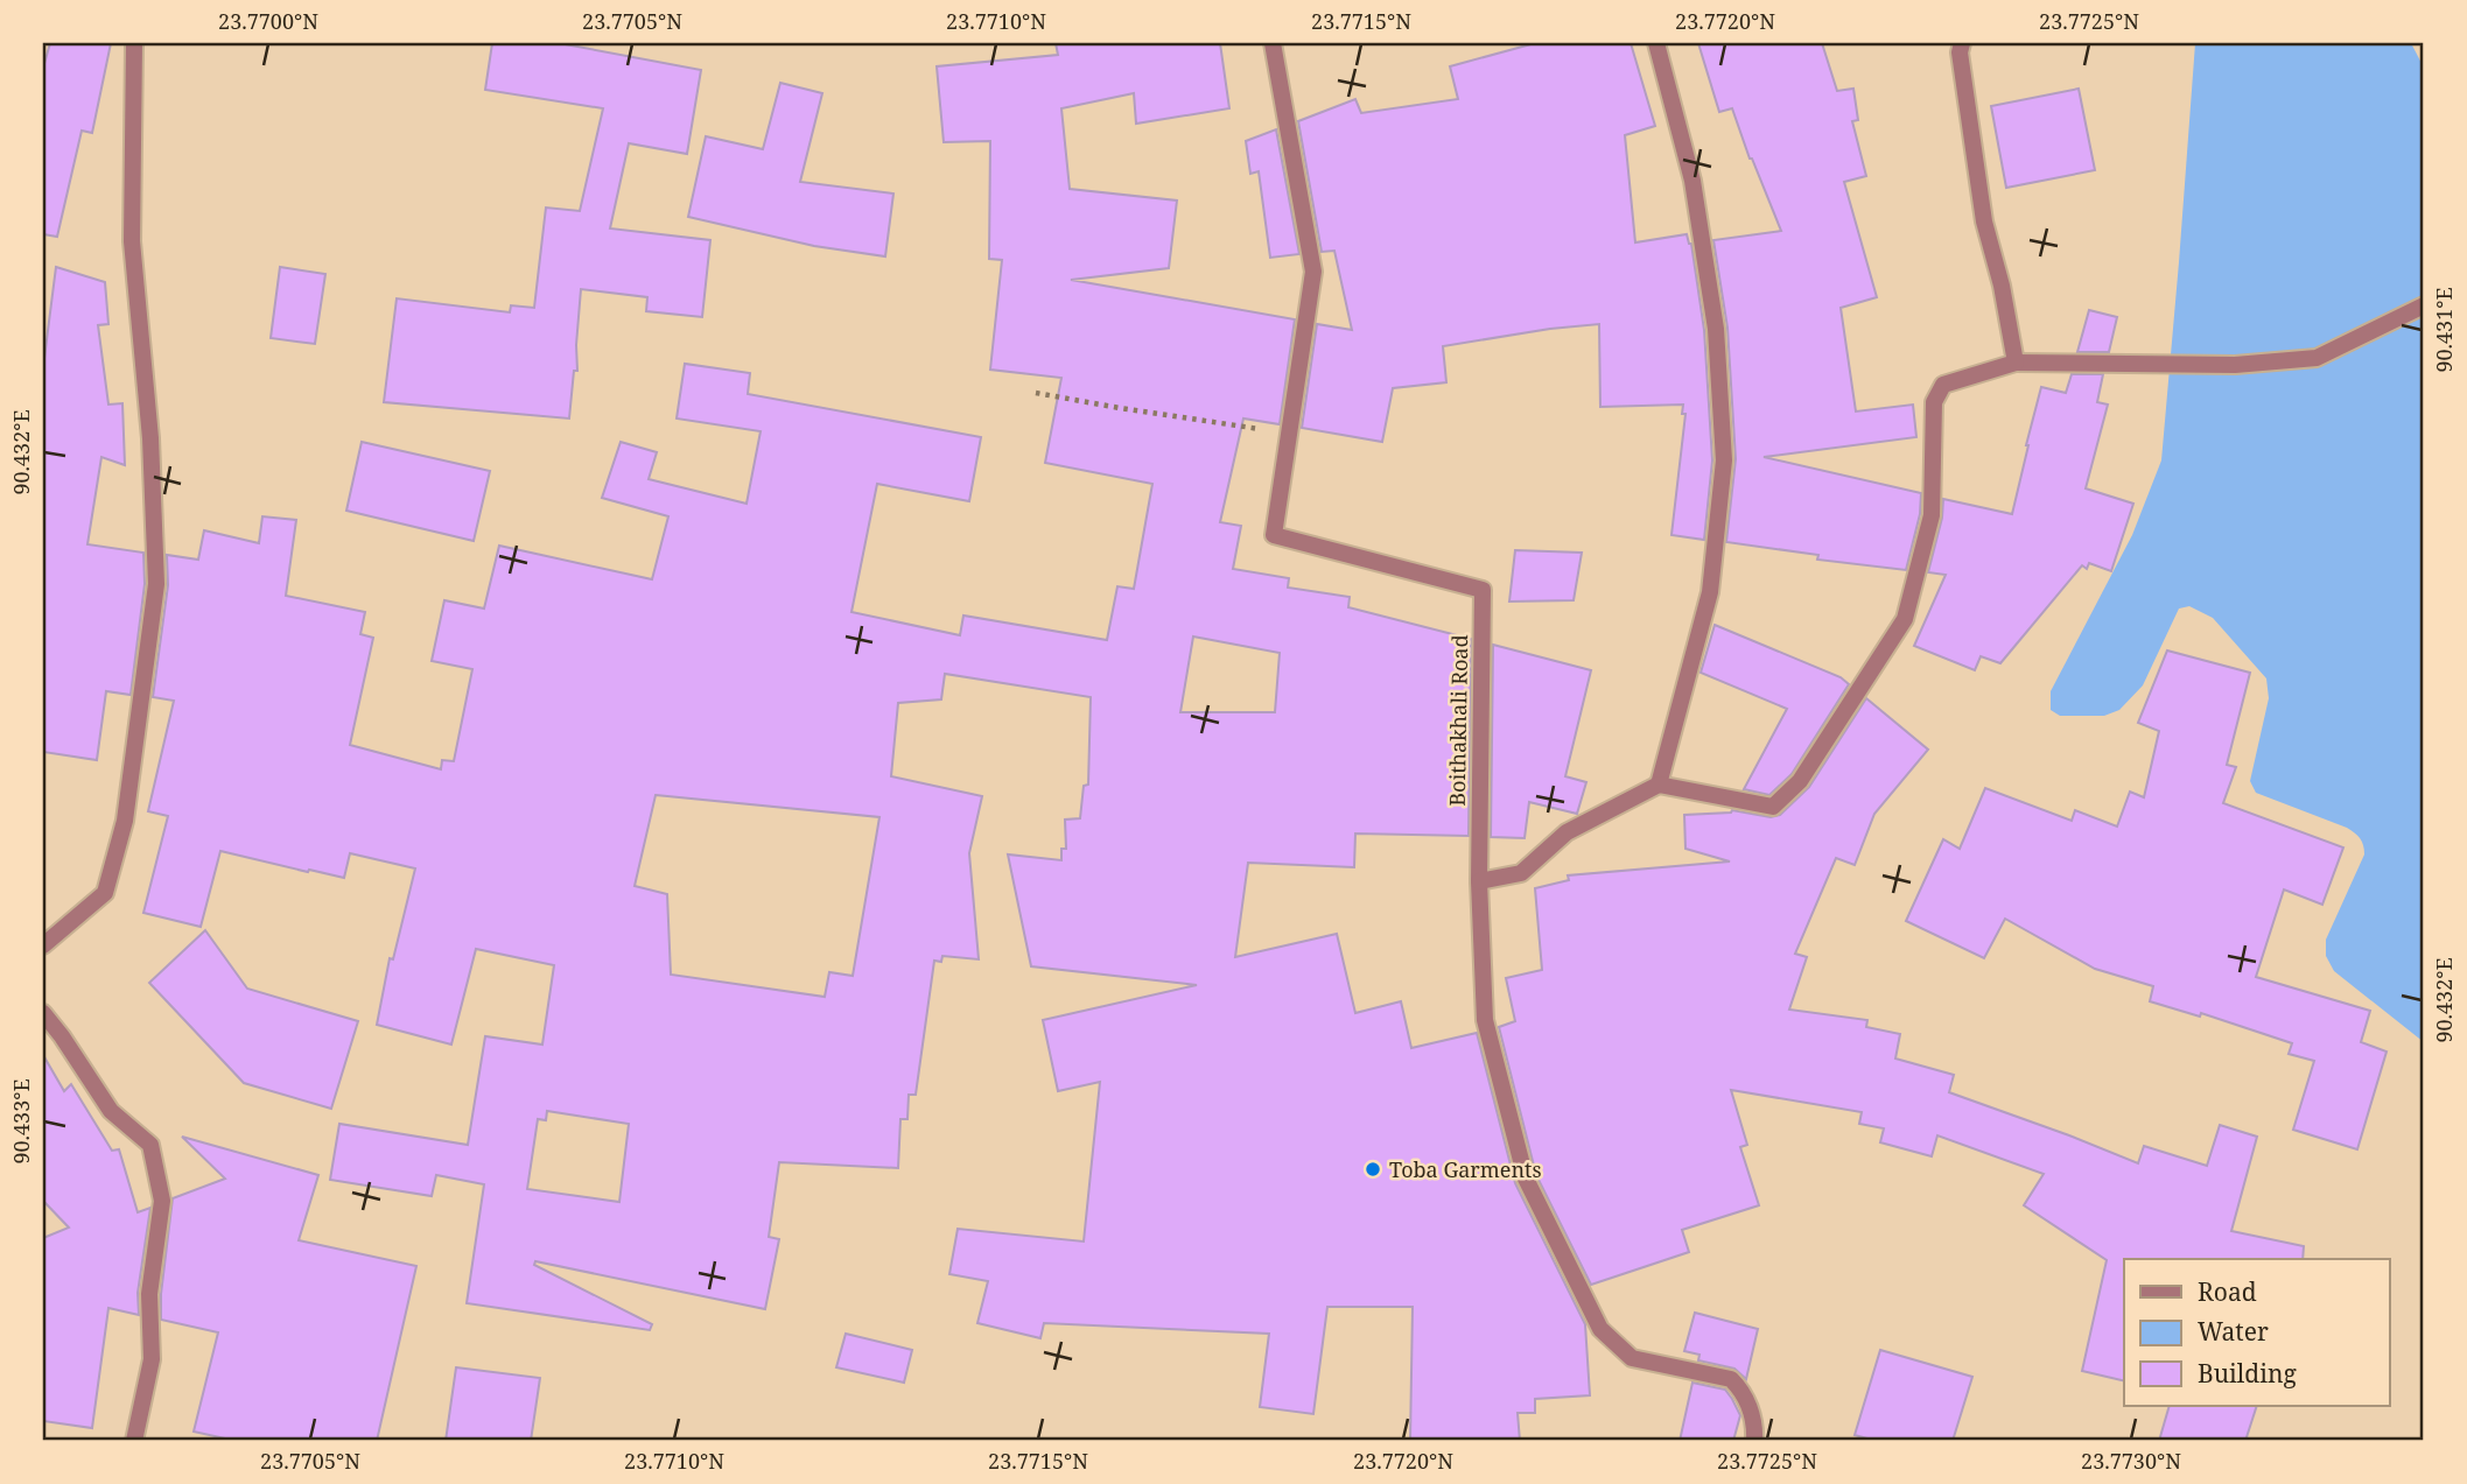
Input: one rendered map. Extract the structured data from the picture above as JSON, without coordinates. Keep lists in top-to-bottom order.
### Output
{
  "streets": {
    "street": ["Boithakhali Road"]
  },
  "places": ["Toba Garments"],
  "legend": ["Road", "Water", "Building"],
  "coordinates": [
    "23.7700°N",
    "23.7705°N",
    "23.7710°N",
    "23.7715°N",
    "23.7720°N",
    "23.7725°N",
    "90.431°E",
    "90.432°E",
    "90.433°E",
    "23.7730°N"
  ]
}
